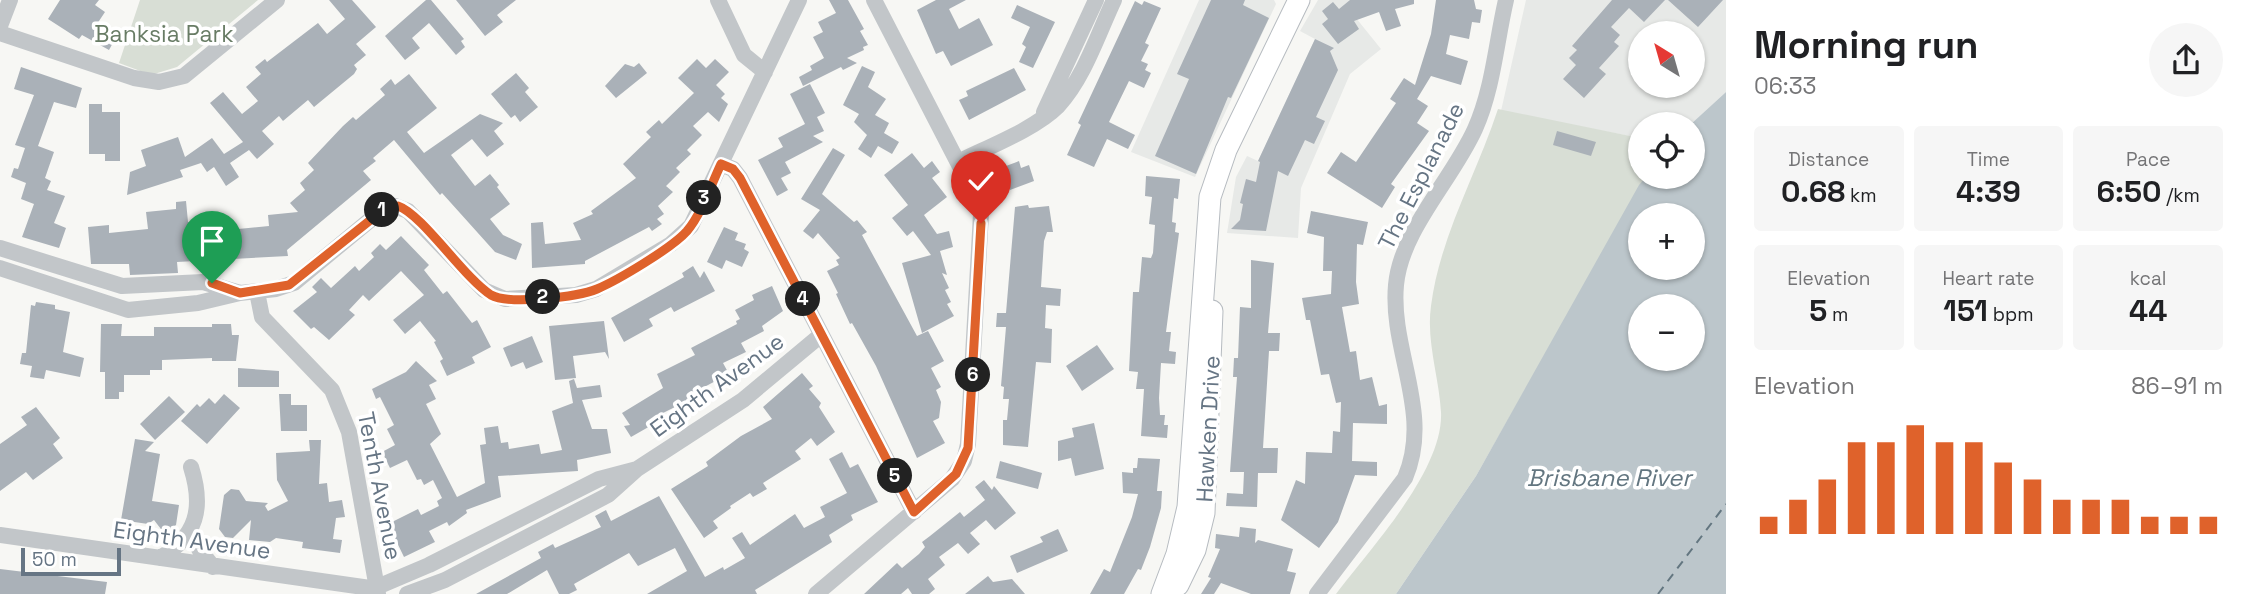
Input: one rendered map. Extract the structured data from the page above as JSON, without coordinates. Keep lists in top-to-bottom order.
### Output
{
  "streets": {
    "main road": ["Hawken Drive"],
    "street": ["The Esplanade", "Eighth Avenue", "Tenth Avenue"]
  },
  "crossings": [
    ["Eighth Avenue", "Tenth Avenue"]
  ],
  "water": ["Brisbane River"],
  "parks": ["Banksia Park"],
  "scale_bar": "50 m",
  "north": "top left",
  "page": {
    "heading": ["Morning run", "06:33"],
    "map_buttons": ["+", "−"],
    "stats": [
      ["Distance", "0.68 km"],
      ["Time", "4:39"],
      ["Pace", "6:50 /km"],
      ["Elevation", "5 m"],
      ["Heart rate", "151 bpm"],
      ["kcal", "44"]
    ],
    "pins": [
      "3",
      "1",
      "2",
      "4",
      "6",
      "5"
    ],
    "chart": ["Elevation", "86–91 m"],
    "scale": "50 m"
  }
}
